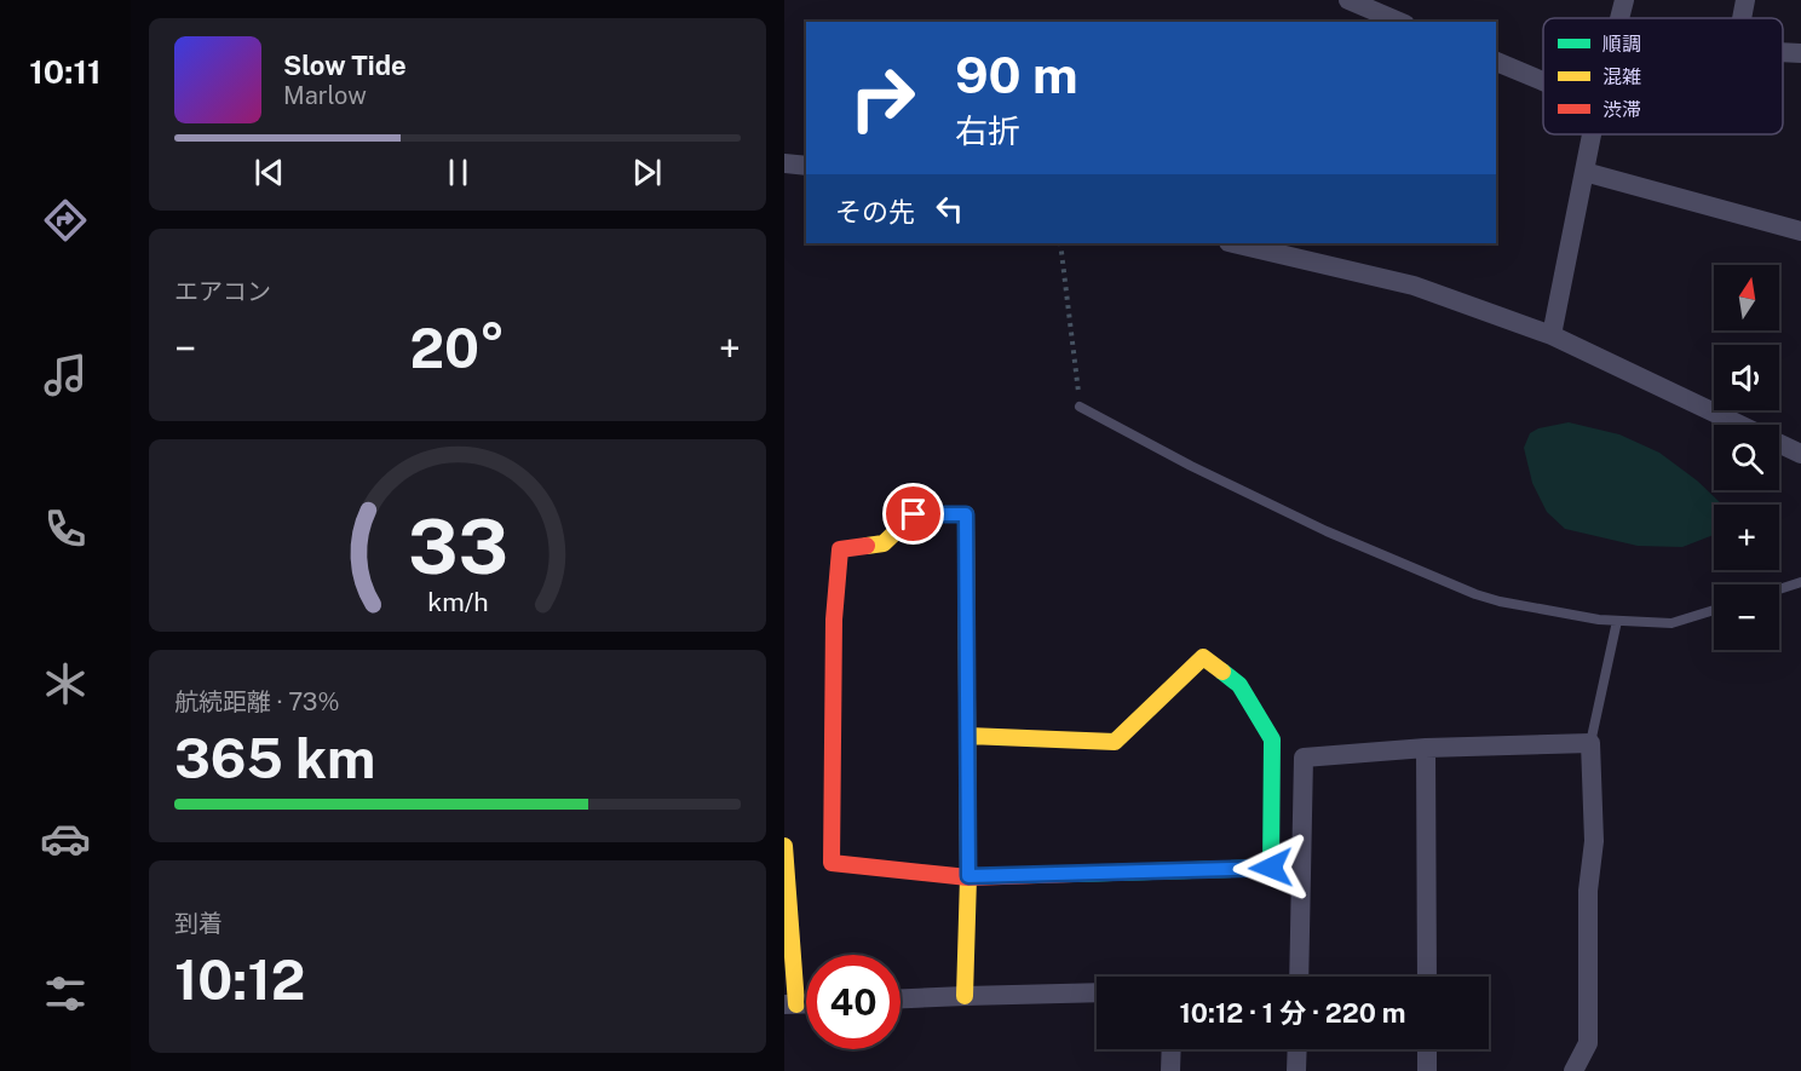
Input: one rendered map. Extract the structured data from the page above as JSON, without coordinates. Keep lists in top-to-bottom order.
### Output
{
  "legend": ["順調", "混雑", "渋滞"],
  "north": "top",
  "page": {
    "tabs": "10:11",
    "turn": ["90 m", "右折"],
    "song": ["Slow Tide", "Marlow"],
    "then": "その先",
    "tile": [
      "エアコン",
      ["航続距離 · 73%", "365 km"],
      ["到着", "10:12"]
    ],
    "map_buttons": ["+", "−"],
    "heat": ["−", "20°", "+"],
    "limit": "40",
    "trip": "10:12 · 1 分 · 220 m",
    "gauge": ["33", "km/h"]
  }
}
